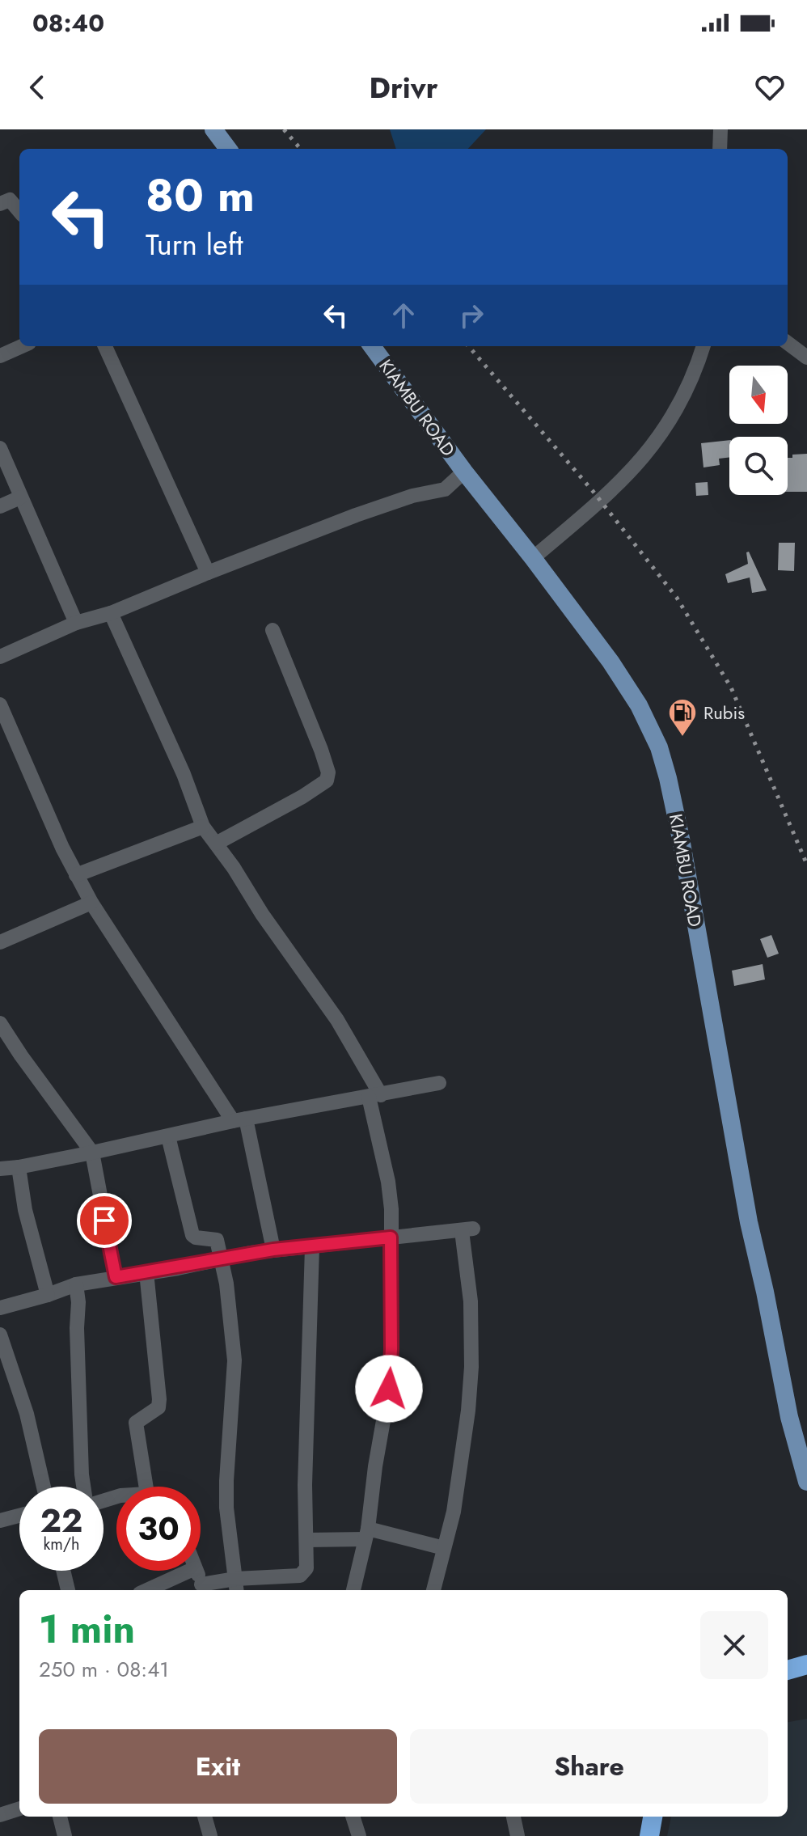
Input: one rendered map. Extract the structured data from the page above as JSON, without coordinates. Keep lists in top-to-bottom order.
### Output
{
  "streets": {
    "main road": ["KIAMBU ROAD"]
  },
  "places": {
    "fuel station": ["Rubis"]
  },
  "north": "bottom",
  "page": {
    "status": "08:40",
    "header": "Drivr",
    "turn": ["80 m", "Turn left"],
    "speed": "22 km/h",
    "limit": "30",
    "heading": ["1 min", "250 m · 08:41"],
    "buttons": ["Exit", "Share"]
  }
}
